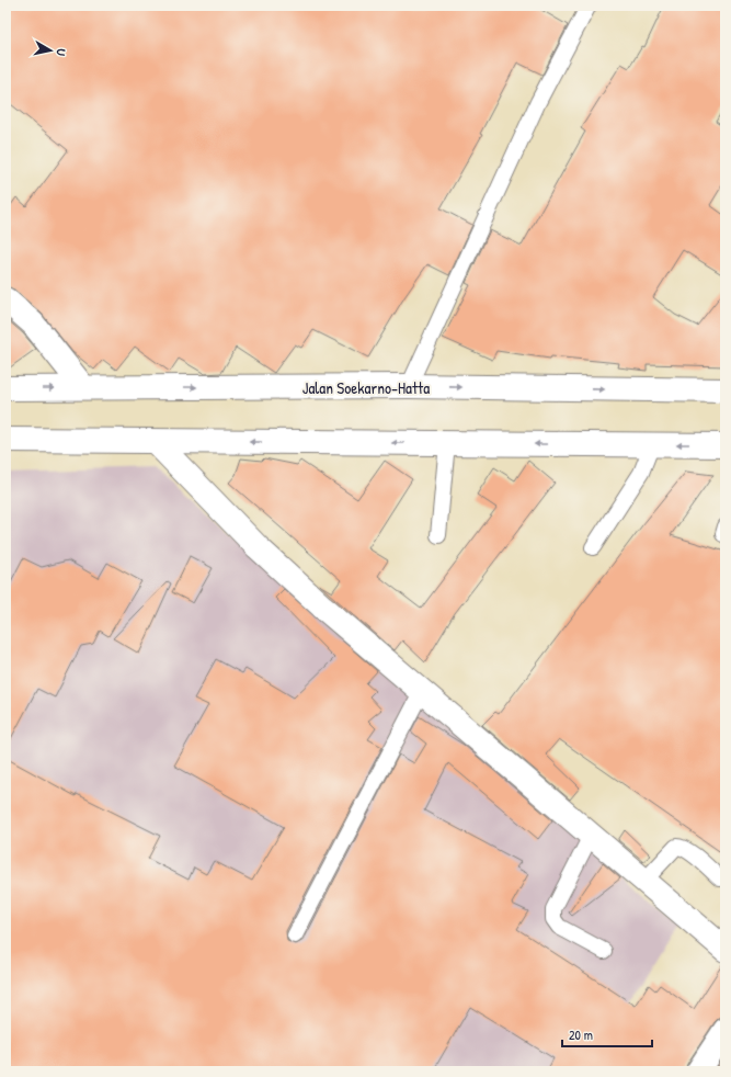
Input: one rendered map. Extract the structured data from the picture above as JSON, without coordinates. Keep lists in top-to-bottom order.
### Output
{
  "streets": {
    "main road": ["Jalan Soekarno-Hatta"]
  },
  "scale_bar": "20 m",
  "north": "right"
}
